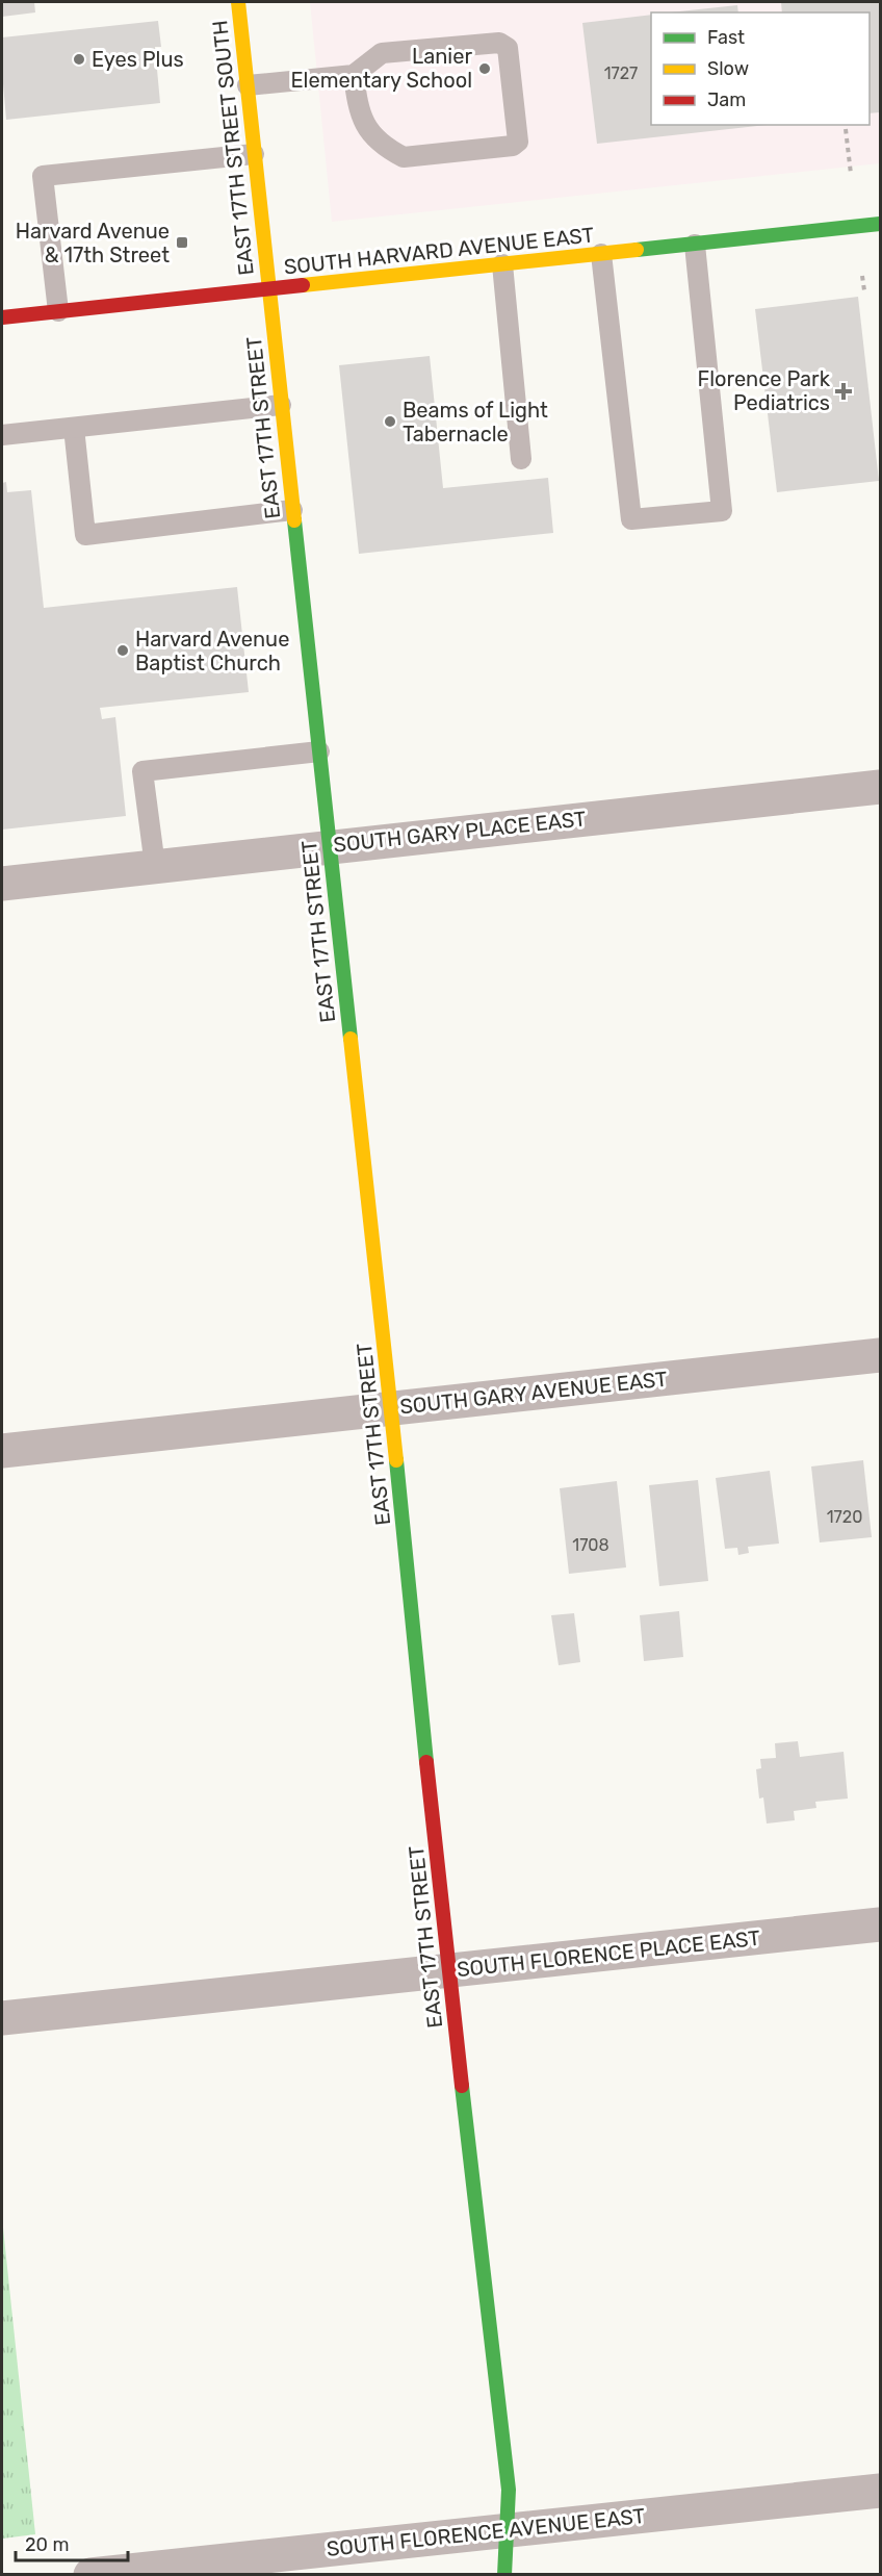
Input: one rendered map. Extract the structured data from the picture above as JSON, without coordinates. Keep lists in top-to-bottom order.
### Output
{
  "streets": {
    "street": [
      "EAST 17TH STREET SOUTH",
      "SOUTH HARVARD AVENUE EAST",
      "EAST 17TH STREET",
      "SOUTH GARY PLACE EAST",
      "SOUTH GARY AVENUE EAST",
      "SOUTH FLORENCE PLACE EAST",
      "SOUTH FLORENCE AVENUE EAST"
    ]
  },
  "crossings": [
    ["EAST 17TH STREET SOUTH", "SOUTH HARVARD AVENUE EAST"],
    ["EAST 17TH STREET SOUTH", "EAST 17TH STREET"],
    ["SOUTH HARVARD AVENUE EAST", "EAST 17TH STREET"],
    ["EAST 17TH STREET", "SOUTH GARY PLACE EAST"],
    ["EAST 17TH STREET", "SOUTH GARY AVENUE EAST"],
    ["EAST 17TH STREET", "SOUTH FLORENCE PLACE EAST"],
    ["EAST 17TH STREET", "SOUTH FLORENCE AVENUE EAST"]
  ],
  "places": {
    "other": [
      "Eyes Plus",
      "Lanier Elementary School",
      "Beams of Light Tabernacle",
      "Harvard Avenue Baptist Church"
    ],
    "transit": ["Harvard Avenue & 17th Street"],
    "health": ["Florence Park Pediatrics"]
  },
  "house_numbers": ["1727", "1720", "1708"],
  "legend": ["Fast", "Slow", "Jam"],
  "scale_bar": "20 m"
}
